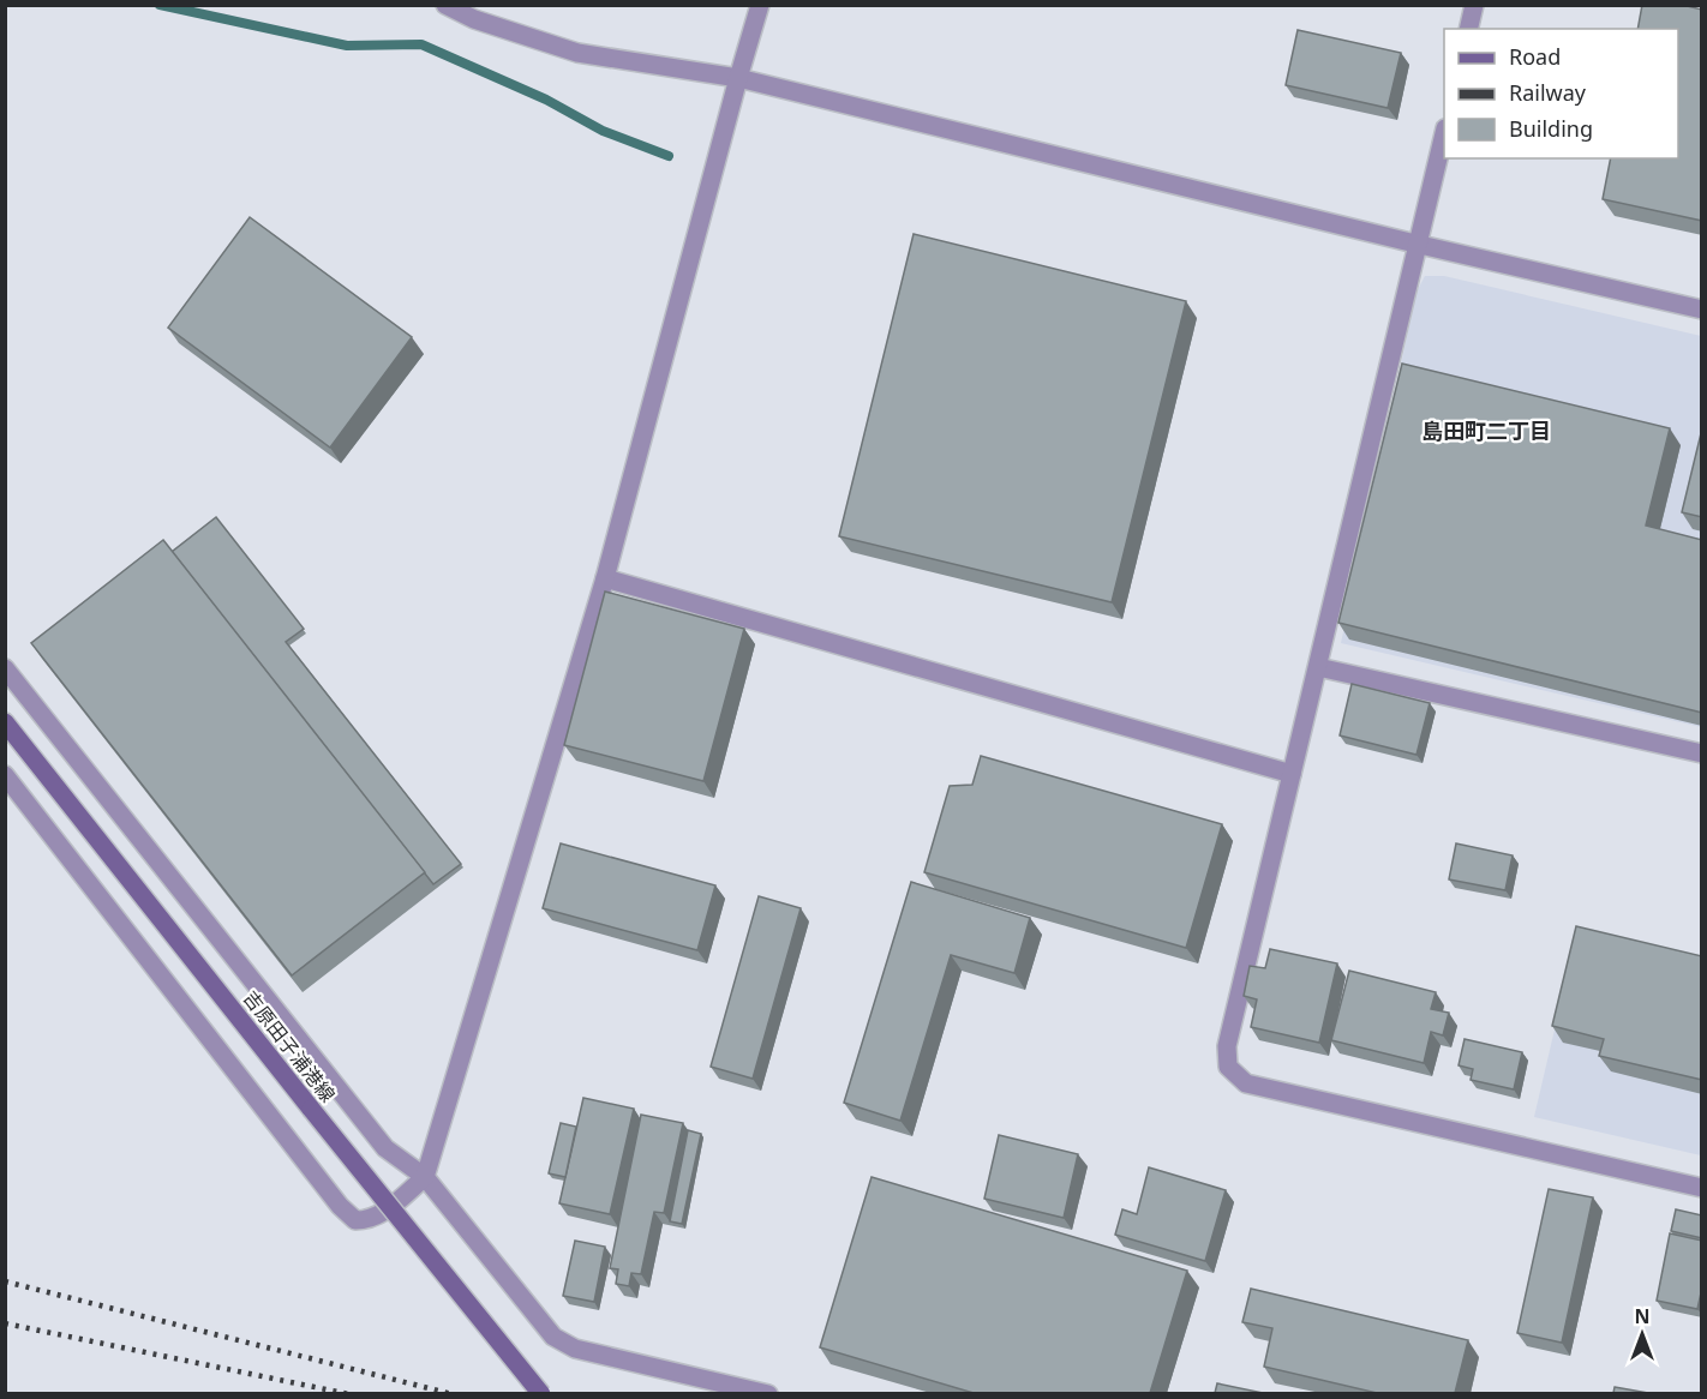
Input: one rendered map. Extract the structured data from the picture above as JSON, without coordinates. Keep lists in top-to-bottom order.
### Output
{
  "streets": {
    "main road": ["吉原田子浦港線"]
  },
  "districts": ["島田町二丁目"],
  "legend": ["Road", "Railway", "Building"],
  "north": "top"
}
